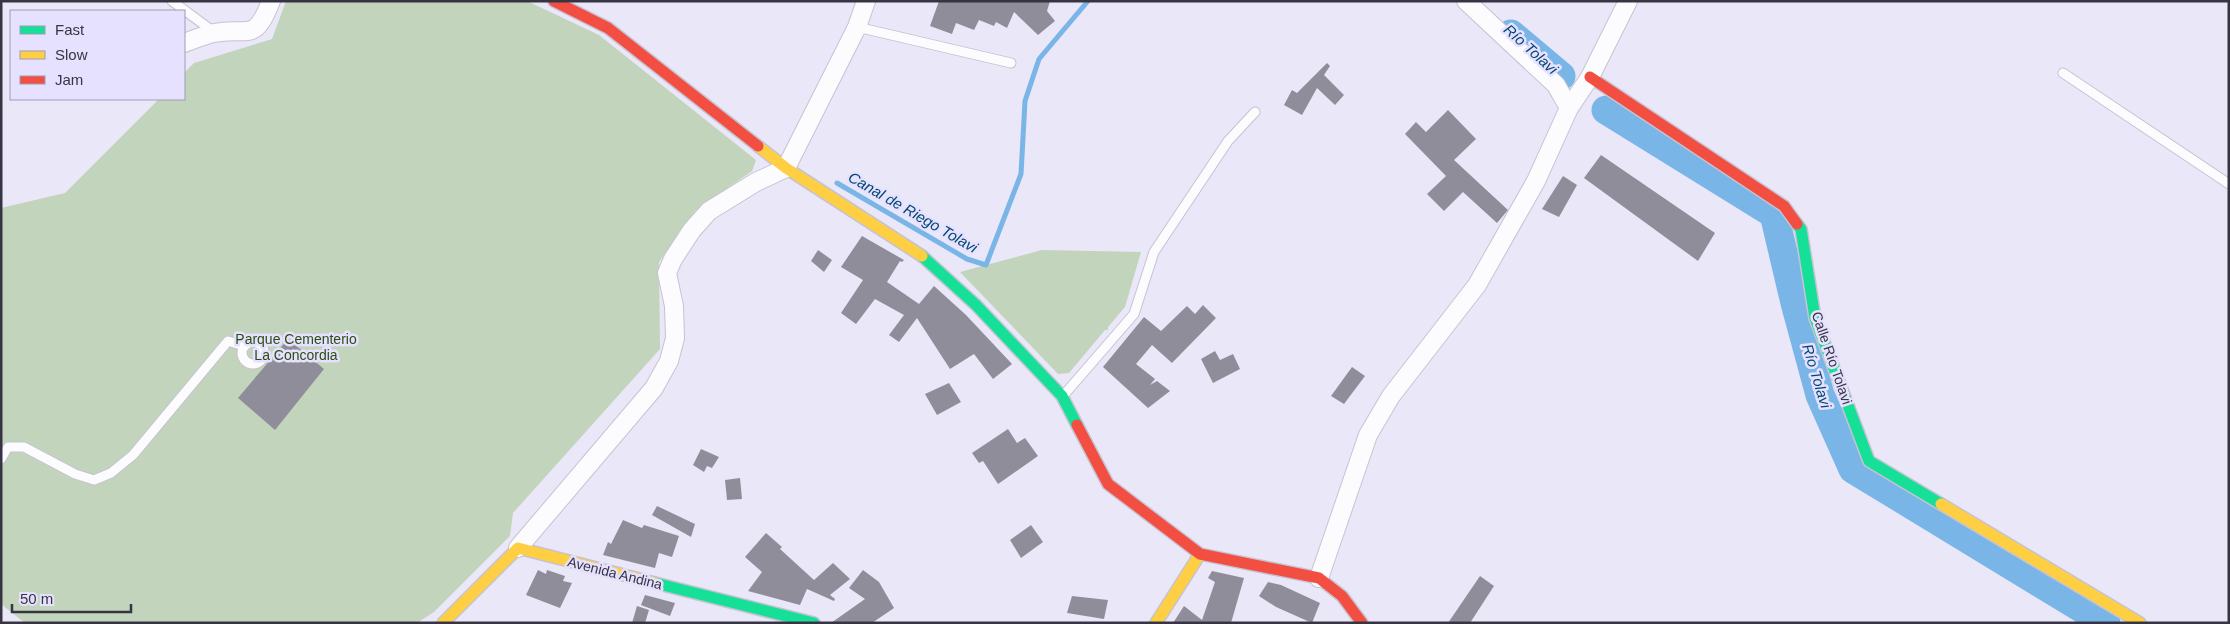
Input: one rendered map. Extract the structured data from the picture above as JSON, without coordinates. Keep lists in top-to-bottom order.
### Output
{
  "streets": {
    "street": ["Calle Río Tolavi", "Avenida Andina"]
  },
  "water": ["Río Tolavi", "Canal de Riego Tolavi"],
  "parks": ["Parque Cementerio La Concordia"],
  "legend": ["Fast", "Slow", "Jam"],
  "scale_bar": "50 m"
}
